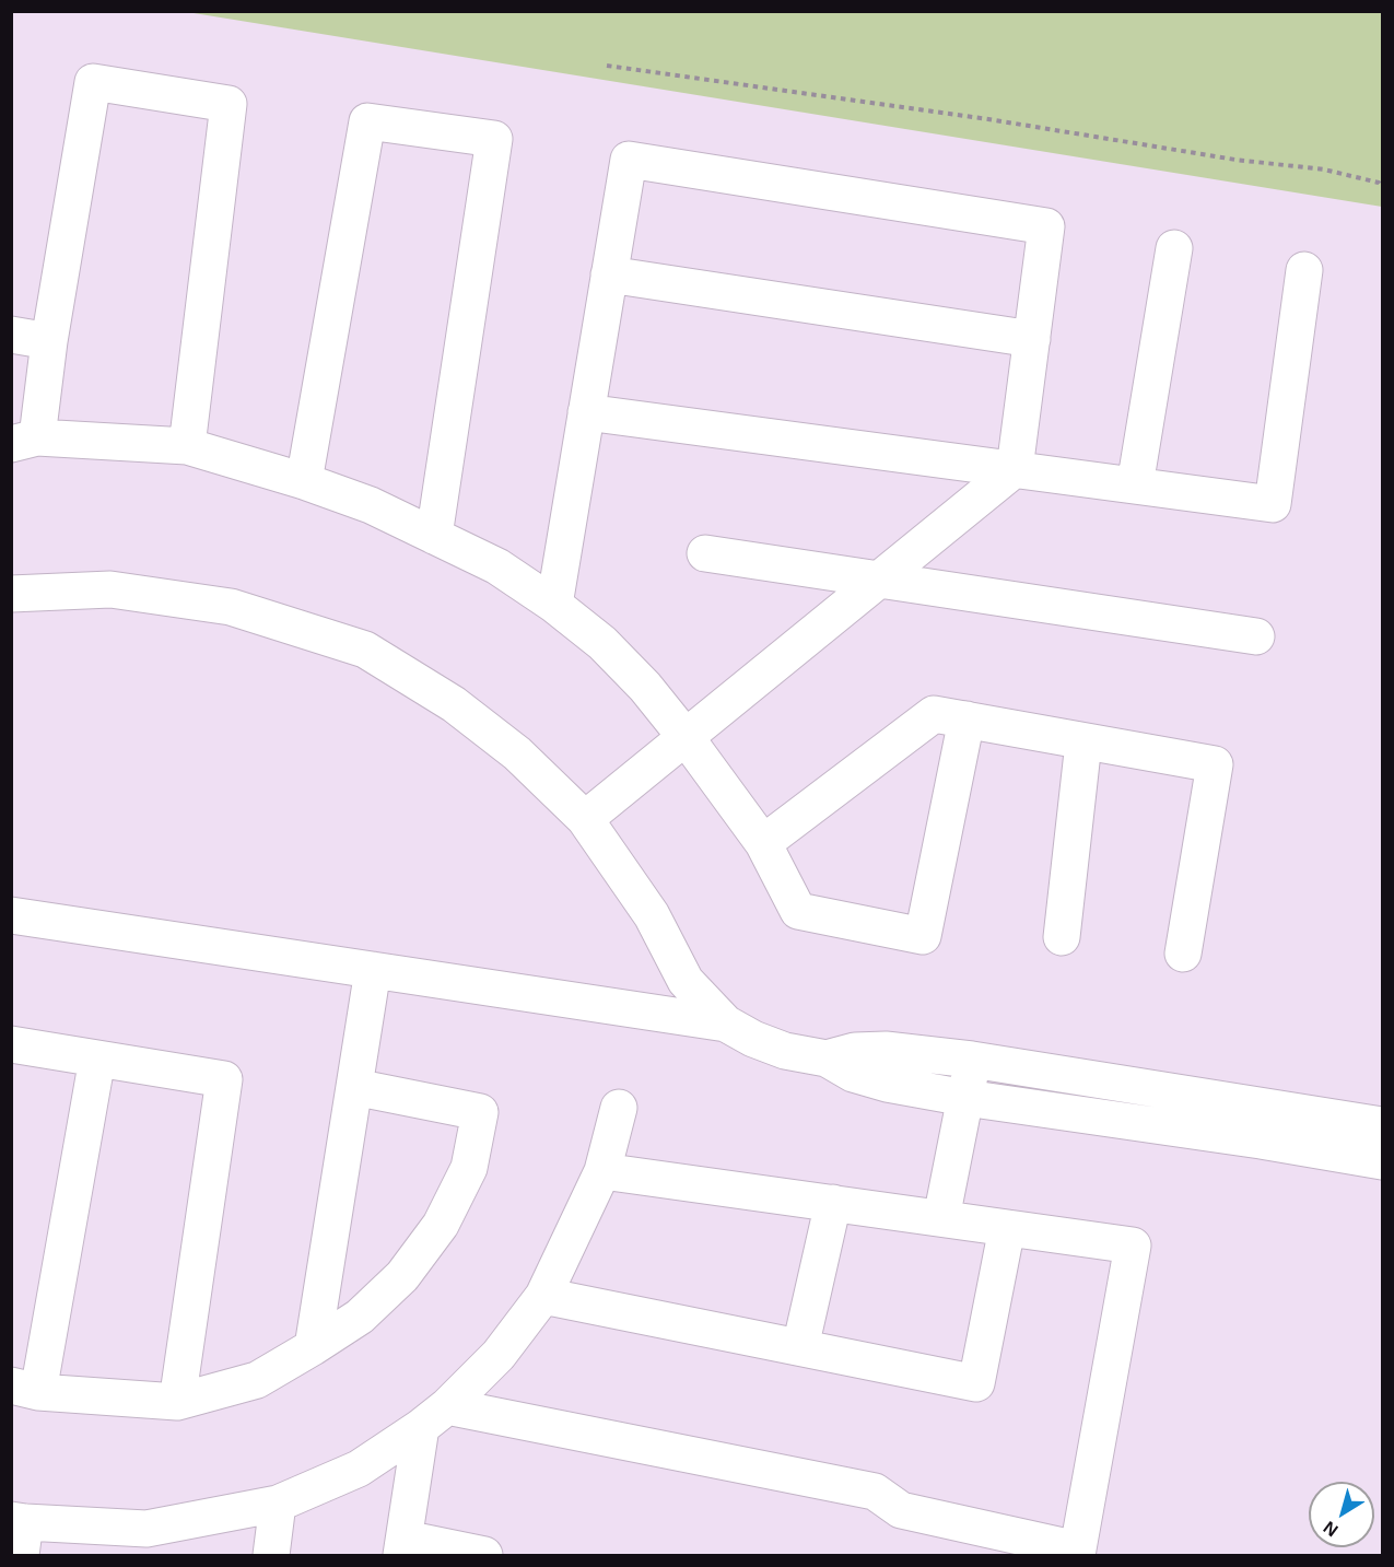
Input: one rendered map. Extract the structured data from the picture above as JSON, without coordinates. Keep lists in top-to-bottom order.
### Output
{
  "north": "bottom left"
}
